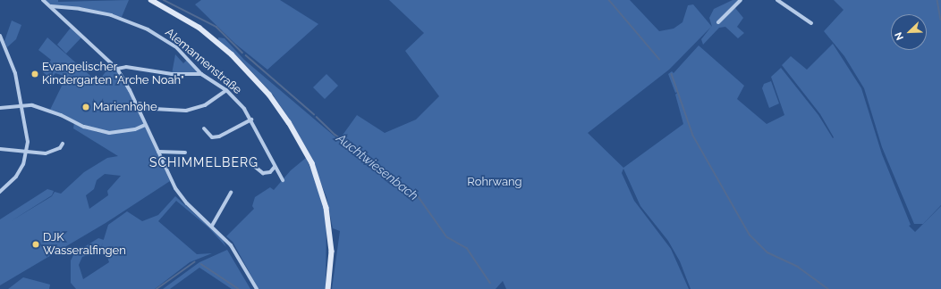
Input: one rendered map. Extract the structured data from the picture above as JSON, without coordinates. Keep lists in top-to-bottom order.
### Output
{
  "streets": {
    "street": ["Alemannenstraße"]
  },
  "districts": ["SCHIMMELBERG"],
  "water": ["Auchtwiesenbach"],
  "parks": ["Rohrwang"],
  "places": ["Evangelischer Kindergarten \"Arche Noah\"", "Marienhöhe", "DJK Wasseralfingen"],
  "north": "bottom left"
}
